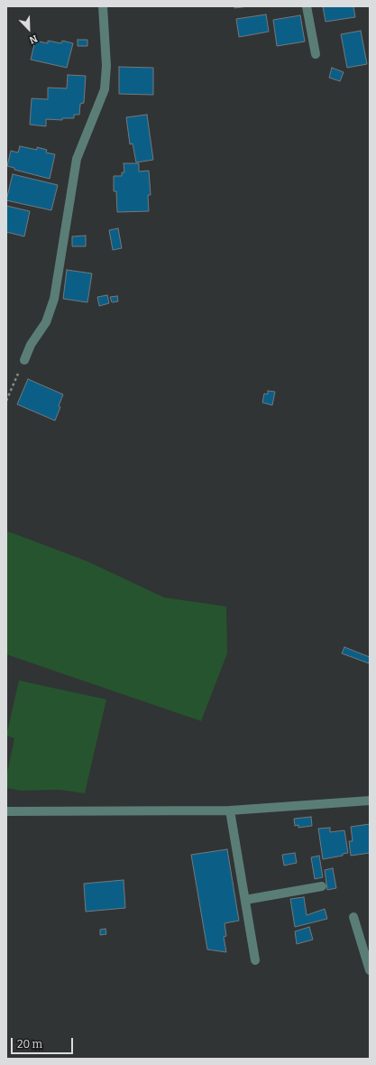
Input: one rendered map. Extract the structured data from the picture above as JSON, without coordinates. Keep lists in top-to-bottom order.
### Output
{
  "scale_bar": "20 m",
  "north": "bottom right"
}
